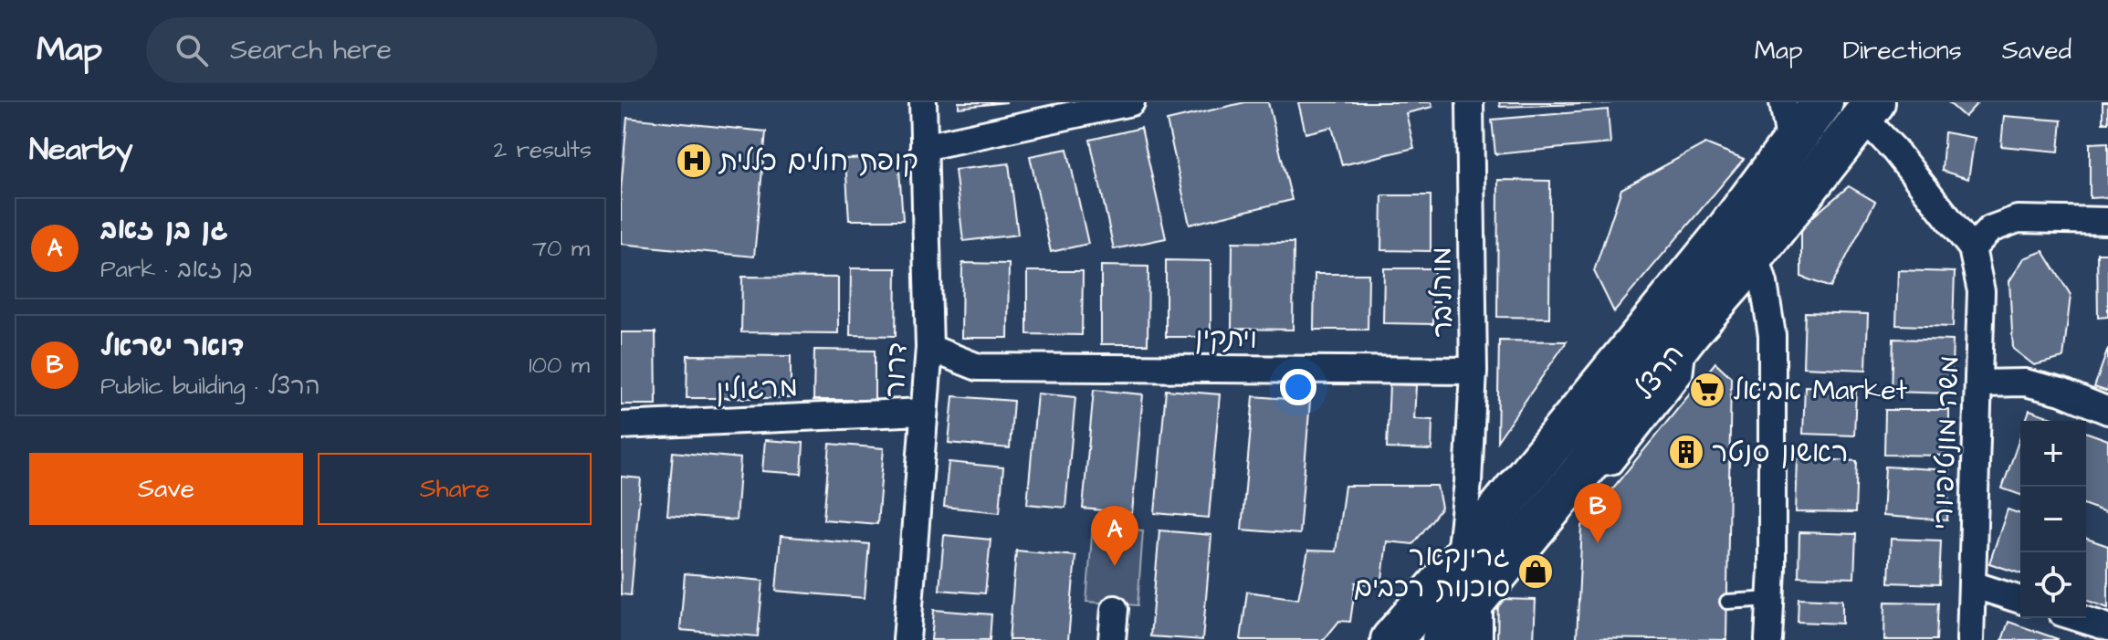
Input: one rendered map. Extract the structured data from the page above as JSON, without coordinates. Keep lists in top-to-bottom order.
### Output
{
  "streets": {
    "main road": ["הרצל"],
    "street": [
      "מוהליבר",
      "ויתקין",
      "דרור",
      "מרגולין",
      "משה מונטיפיורי"
    ]
  },
  "crossings": [
    ["מוהליבר", "ויתקין"],
    ["מוהליבר", "הרצל"],
    ["ויתקין", "דרור"],
    ["דרור", "מרגולין"]
  ],
  "places": {
    "hospital": ["קופת חולים כללית"],
    "supermarket": ["אביאל Market"],
    "building": ["ראשון סנטר"],
    "shop": ["גרינקאר סוכנות רכבים"]
  },
  "page": {
    "header": "Map",
    "search": "Search here",
    "nav": ["Map", "Directions", "Saved"],
    "heading": ["Nearby", "2 results"],
    "list": [
      {
        "mark": "A",
        "name": "גן בן זאב",
        "note": "Park · בן זאב",
        "value": "70 m"
      },
      {
        "mark": "B",
        "name": "דואר ישראל",
        "note": "Public building · הרצל",
        "value": "100 m"
      }
    ],
    "map_buttons": ["+", "−"],
    "buttons": ["Save", "Share"],
    "pins": ["B", "A"]
  }
}
